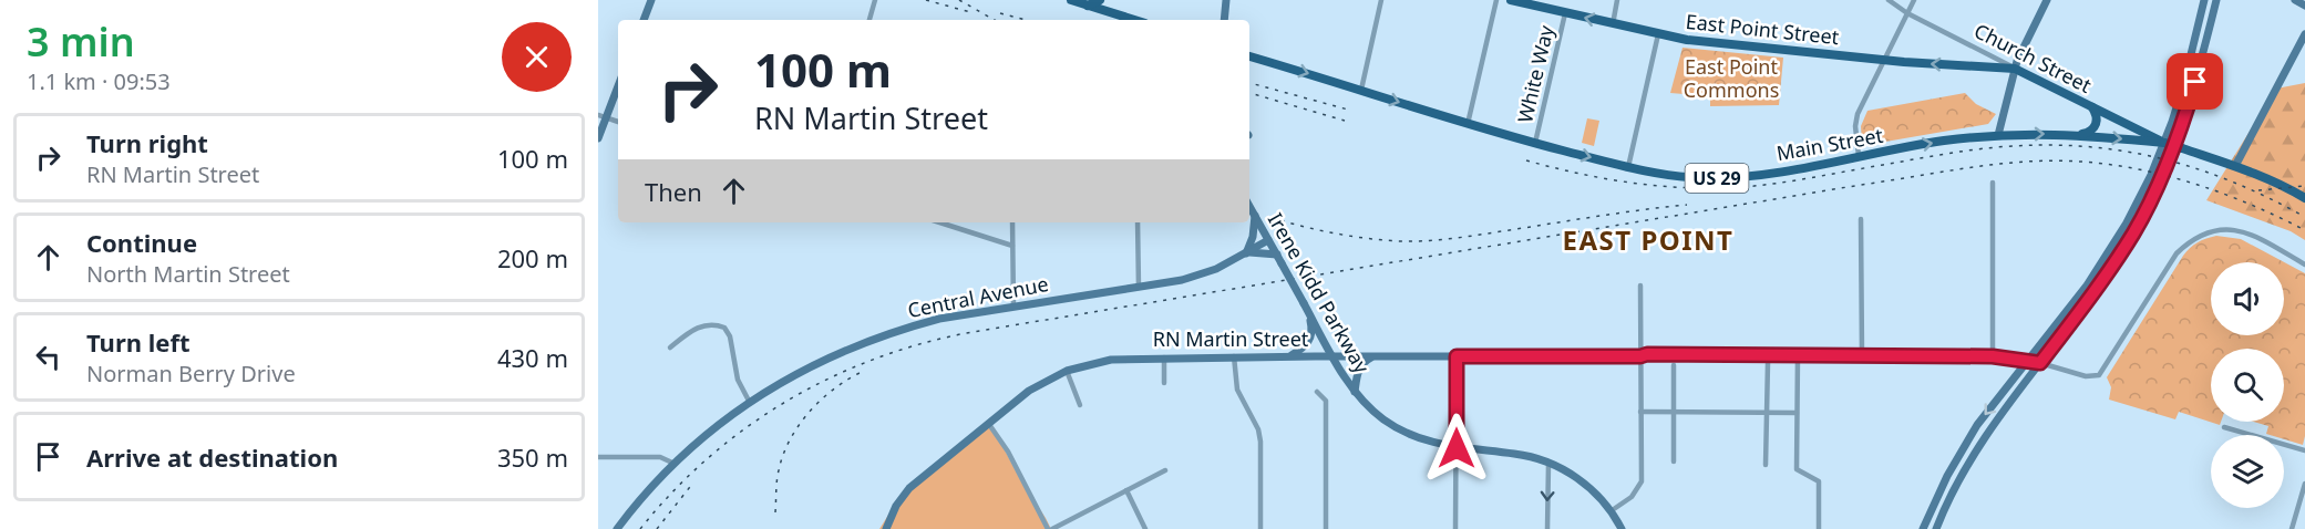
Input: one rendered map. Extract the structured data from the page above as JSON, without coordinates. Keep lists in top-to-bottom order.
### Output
{
  "streets": {
    "main road": [
      "East Point Street",
      "Church Street",
      "Main Street",
      "US 29",
      "Irene Kidd Parkway",
      "Central Avenue",
      "RN Martin Street"
    ],
    "street": ["White Way"]
  },
  "crossings": [
    ["East Point Street", "Church Street"],
    ["East Point Street", "White Way"],
    ["Church Street", "Main Street"],
    ["Church Street", "US 29"],
    ["White Way", "Main Street"],
    ["Irene Kidd Parkway", "Central Avenue"],
    ["Irene Kidd Parkway", "RN Martin Street"]
  ],
  "one_way": ["East Point Street", "Main Street"],
  "districts": ["EAST POINT"],
  "parks": ["East Point Commons"],
  "page": {
    "heading": ["3 min", "1.1 km · 09:53"],
    "turn": ["100 m", "RN Martin Street"],
    "list": [
      {
        "name": "Turn right",
        "note": "RN Martin Street",
        "value": "100 m"
      },
      {
        "name": "Continue",
        "note": "North Martin Street",
        "value": "200 m"
      },
      {
        "name": "Turn left",
        "note": "Norman Berry Drive",
        "value": "430 m"
      },
      {
        "name": "Arrive at destination",
        "value": "350 m"
      }
    ],
    "then": "Then"
  }
}
